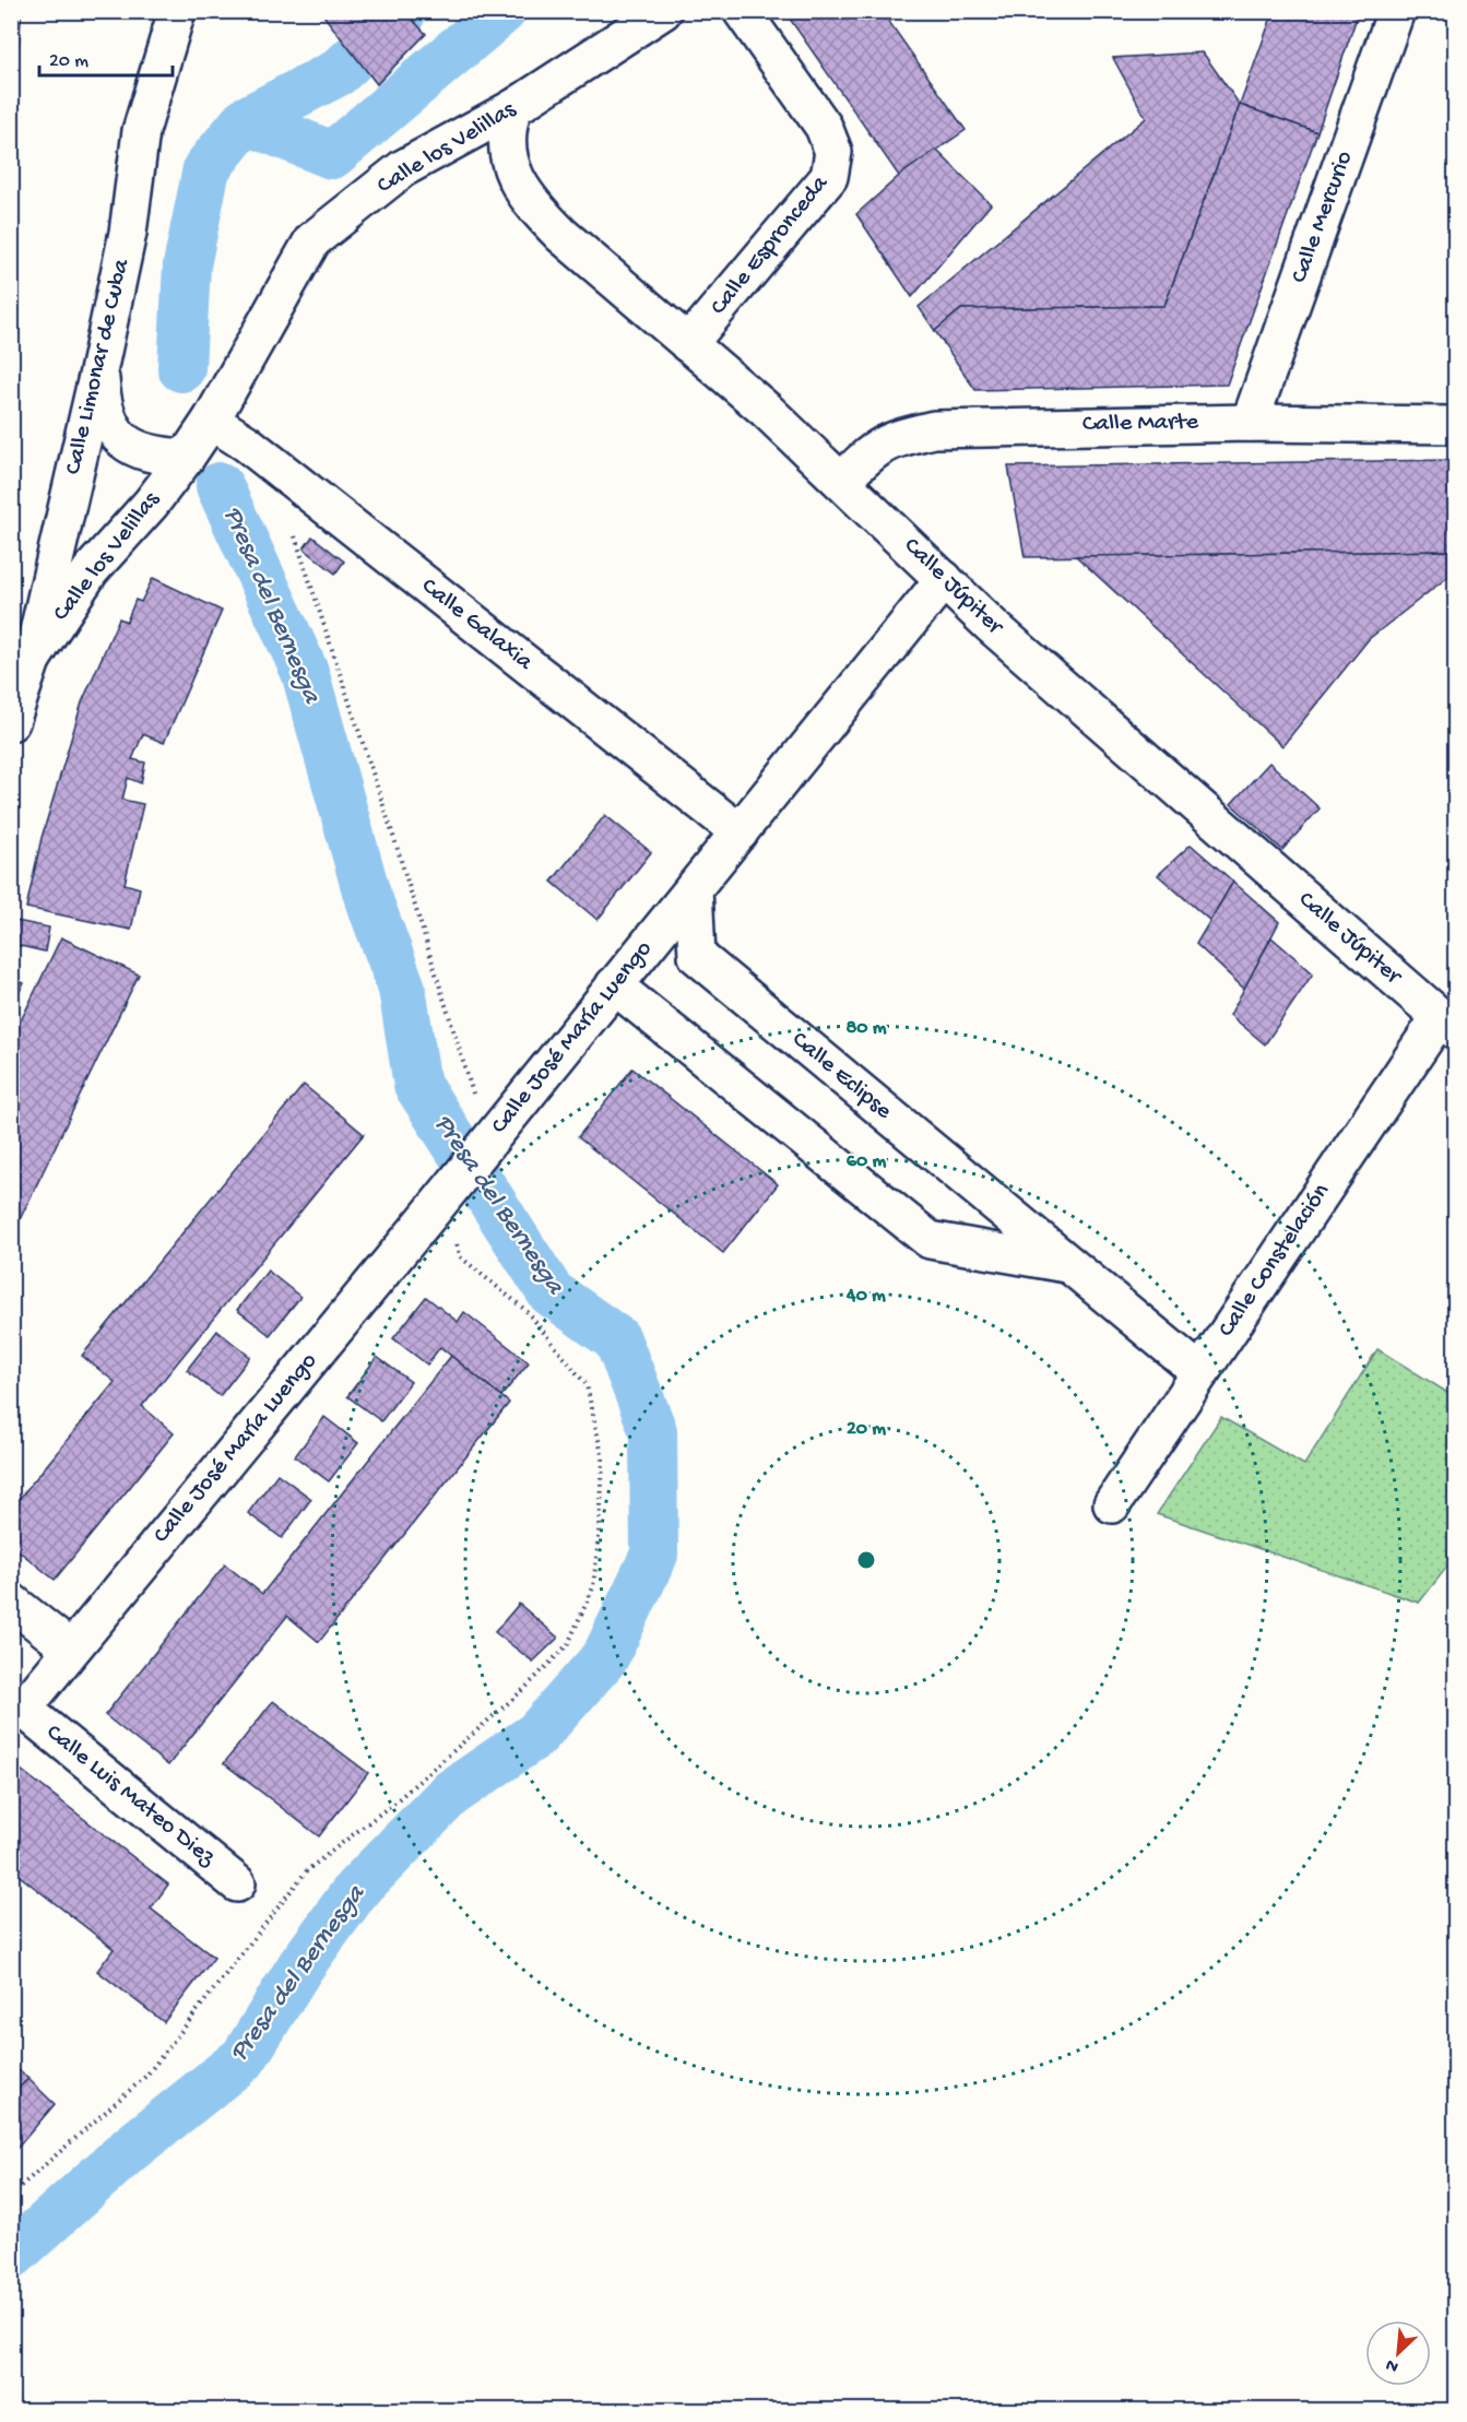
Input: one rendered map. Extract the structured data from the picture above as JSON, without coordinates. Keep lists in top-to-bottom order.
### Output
{
  "streets": {
    "street": [
      "Calle los Velillas",
      "Calle Mercurio",
      "Calle Espronceda",
      "Calle Limonar de Cuba",
      "Calle Marte",
      "Calle Júpiter",
      "Calle Galaxia",
      "Calle José María Luengo",
      "Calle Eclipse",
      "Calle Constelación",
      "Calle Luis Mateo Diez"
    ]
  },
  "crossings": [
    ["Calle los Velillas", "Calle Limonar de Cuba"],
    ["Calle los Velillas", "Calle Júpiter"],
    ["Calle los Velillas", "Calle Galaxia"],
    ["Calle Mercurio", "Calle Marte"],
    ["Calle Espronceda", "Calle Júpiter"],
    ["Calle Marte", "Calle Júpiter"],
    ["Calle Júpiter", "Calle José María Luengo"],
    ["Calle Júpiter", "Calle Constelación"],
    ["Calle Galaxia", "Calle José María Luengo"],
    ["Calle José María Luengo", "Calle Eclipse"],
    ["Calle José María Luengo", "Calle Luis Mateo Diez"],
    ["Calle Eclipse", "Calle Constelación"]
  ],
  "water": ["Presa del Bernesga"],
  "scale_bar": "20 m",
  "north": "bottom left",
  "rings": [
    "80 m",
    "60 m",
    "40 m",
    "20 m"
  ]
}
